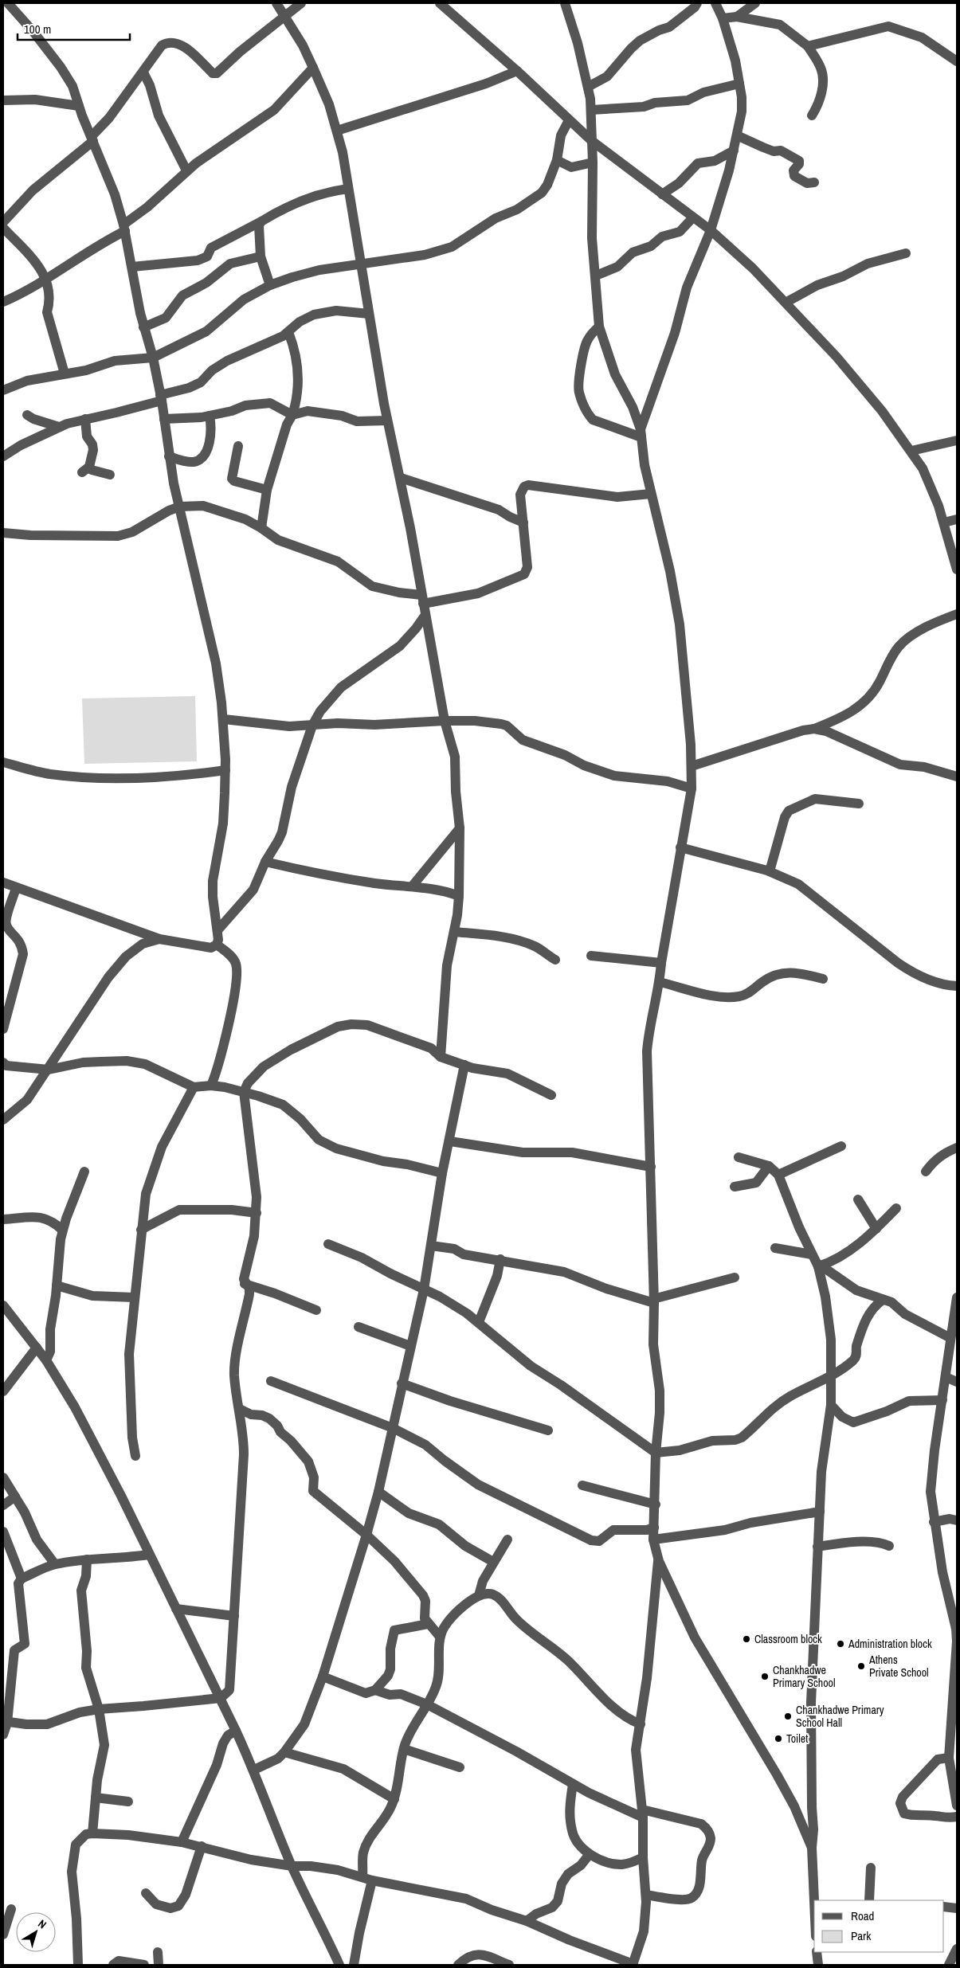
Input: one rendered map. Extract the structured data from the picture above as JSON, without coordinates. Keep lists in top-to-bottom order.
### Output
{
  "places": [
    "Classroom block",
    "Administration block",
    "Athens Private School",
    "Chankhadwe Primary School",
    "Chankhadwe Primary School Hall",
    "Toilet"
  ],
  "legend": ["Road", "Park"],
  "scale_bar": "100 m",
  "north": "top right"
}
